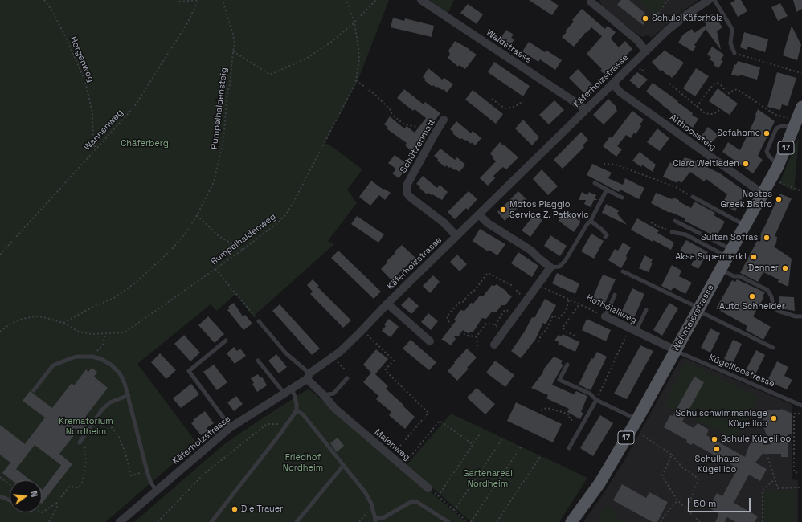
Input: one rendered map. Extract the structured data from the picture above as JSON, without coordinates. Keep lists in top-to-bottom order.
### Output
{
  "streets": {
    "main road": ["17", "Wehntalerstrasse"],
    "street": [
      "Waldstrasse",
      "Käferholzstrasse",
      "Althoossteig",
      "Schützenmatt",
      "Hofhölzliweg",
      "Maienweg"
    ],
    "lane": ["Kügeliloostrasse"],
    "path": [
      "Horgenweg",
      "Rumpelhaldensteig",
      "Wannenweg",
      "Rumpelhaldenweg"
    ]
  },
  "crossings": [
    ["Waldstrasse", "Käferholzstrasse"],
    ["Horgenweg", "Wannenweg"],
    ["Käferholzstrasse", "Althoossteig"],
    ["Käferholzstrasse", "Schützenmatt"],
    ["Käferholzstrasse", "Maienweg"],
    ["Rumpelhaldensteig", "Rumpelhaldenweg"],
    ["Althoossteig", "Wehntalerstrasse"],
    ["Hofhölzliweg", "Wehntalerstrasse"],
    ["Hofhölzliweg", "Kügeliloostrasse"],
    ["Wehntalerstrasse", "Kügeliloostrasse"]
  ],
  "parks": [
    "Chäferberg",
    "Krematorium Nordheim",
    "Friedhof Nordheim",
    "Gartenareal Nordheim"
  ],
  "places": [
    "Schule Käferholz",
    "Sefahome",
    "Claro Weltladen",
    "Nostos Greek Bistro",
    "Motos Piaggio Service Z. Patkovic",
    "Sultan Sofrasi",
    "Aksa Supermarkt",
    "Denner",
    "Auto Schneider",
    "Schulschwimmanlage Kügeliloo",
    "Schule Kügeliloo",
    "Schulhaus Kügeliloo",
    "Die Trauer"
  ],
  "scale_bar": "50 m",
  "north": "right"
}
